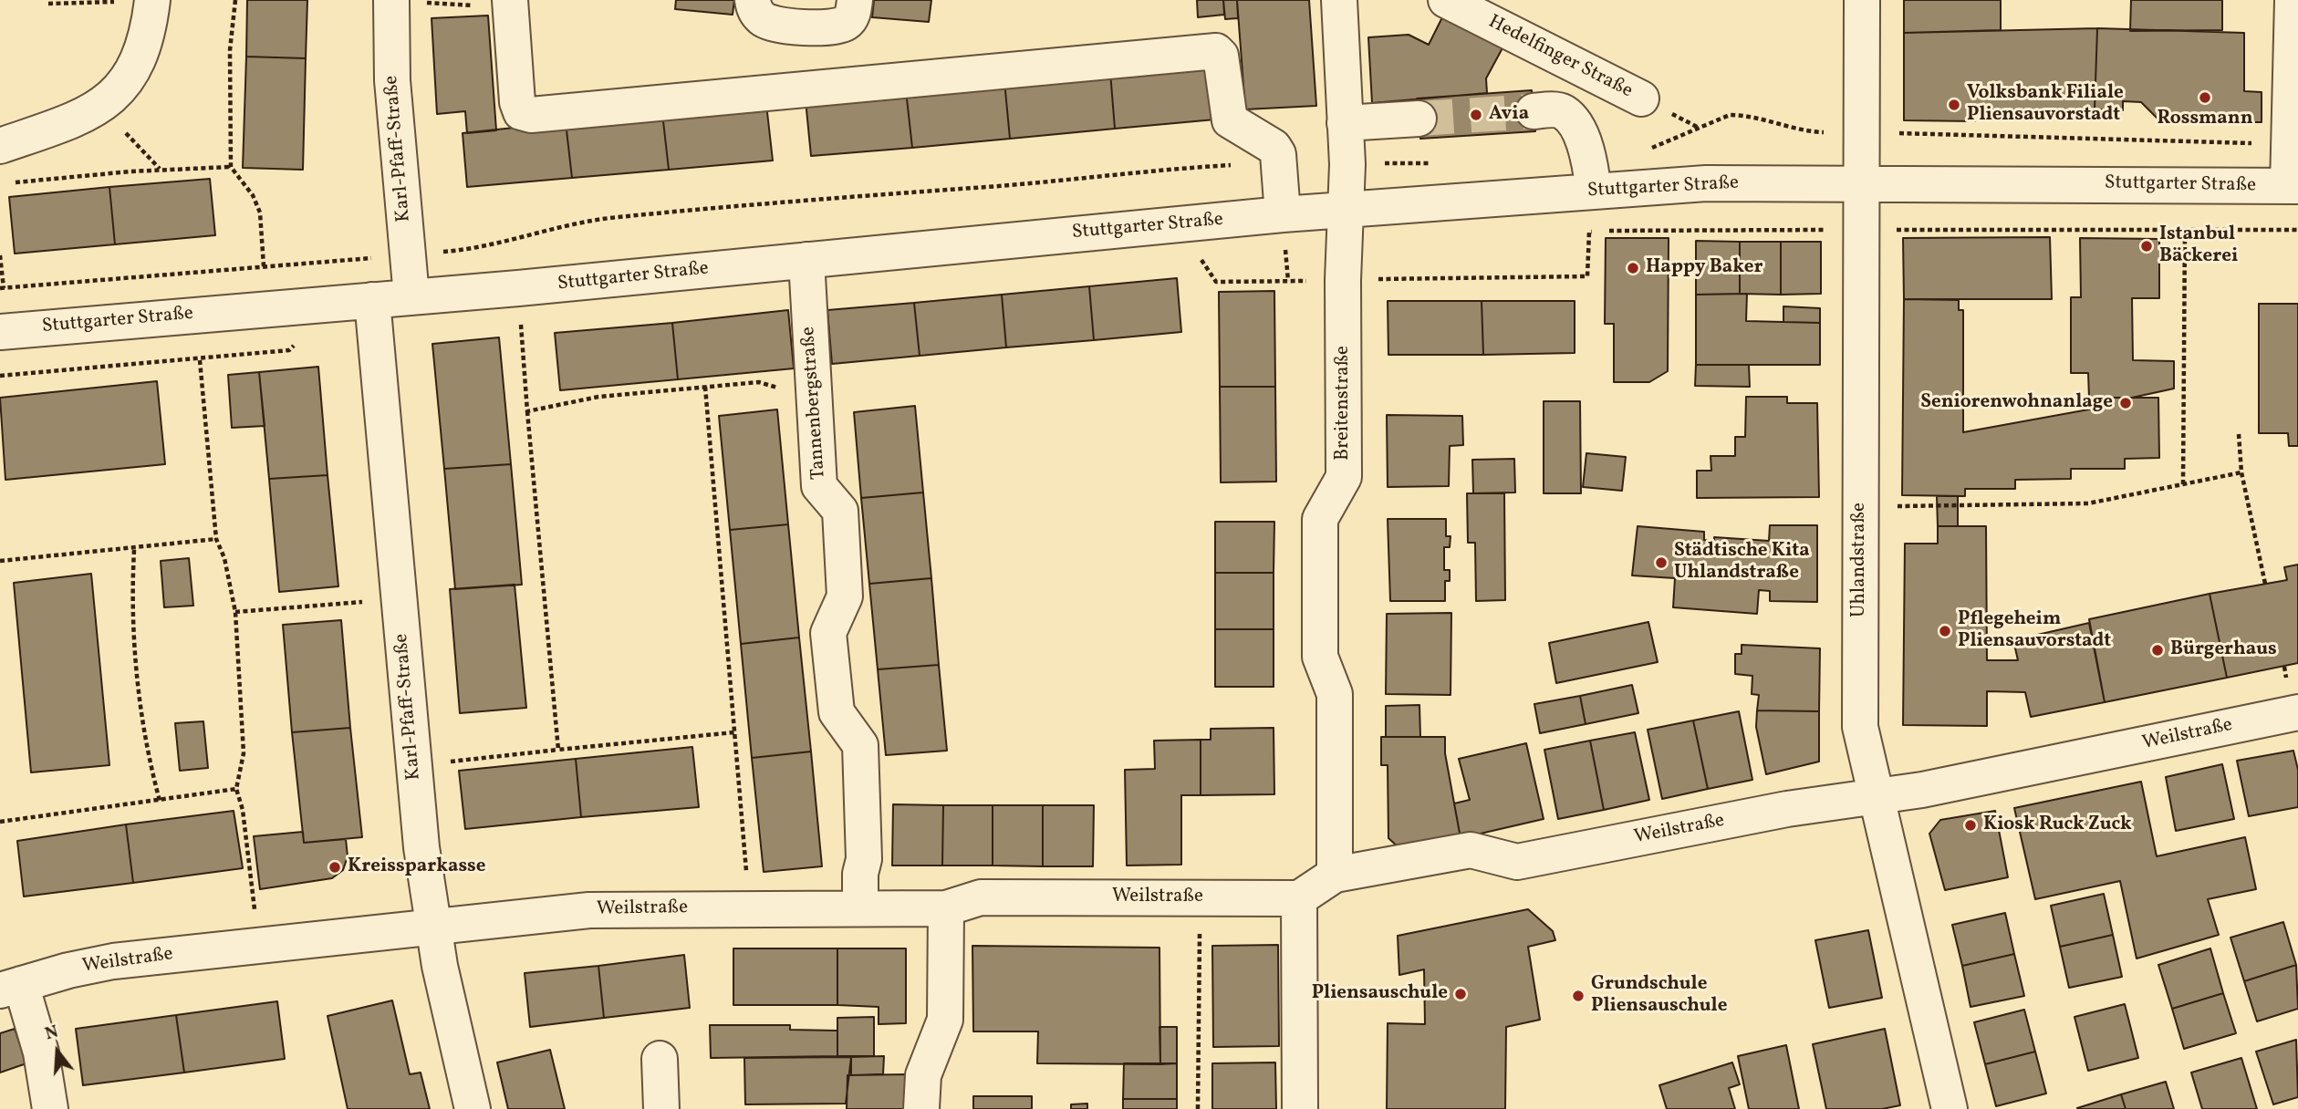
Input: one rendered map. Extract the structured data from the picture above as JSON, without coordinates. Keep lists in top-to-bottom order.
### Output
{
  "streets": {
    "street": [
      "Hedelfinger Straße",
      "Karl-Pfaff-Straße",
      "Stuttgarter Straße",
      "Tannenbergstraße",
      "Breitenstraße",
      "Uhlandstraße",
      "Weilstraße"
    ]
  },
  "crossings": [
    ["Karl-Pfaff-Straße", "Stuttgarter Straße"],
    ["Karl-Pfaff-Straße", "Weilstraße"],
    ["Stuttgarter Straße", "Tannenbergstraße"],
    ["Stuttgarter Straße", "Breitenstraße"],
    ["Stuttgarter Straße", "Uhlandstraße"],
    ["Tannenbergstraße", "Weilstraße"],
    ["Breitenstraße", "Weilstraße"],
    ["Uhlandstraße", "Weilstraße"]
  ],
  "places": [
    "Rossmann",
    "Volksbank Filiale Pliensauvorstadt",
    "Avia",
    "Istanbul Bäckerei",
    "Happy Baker",
    "Seniorenwohnanlage",
    "Städtische Kita Uhlandstraße",
    "Pflegeheim Pliensauvorstadt",
    "Bürgerhaus",
    "Kiosk Ruck Zuck",
    "Kreissparkasse",
    "Pliensauschule",
    "Grundschule Pliensauschule"
  ],
  "north": "top"
}
